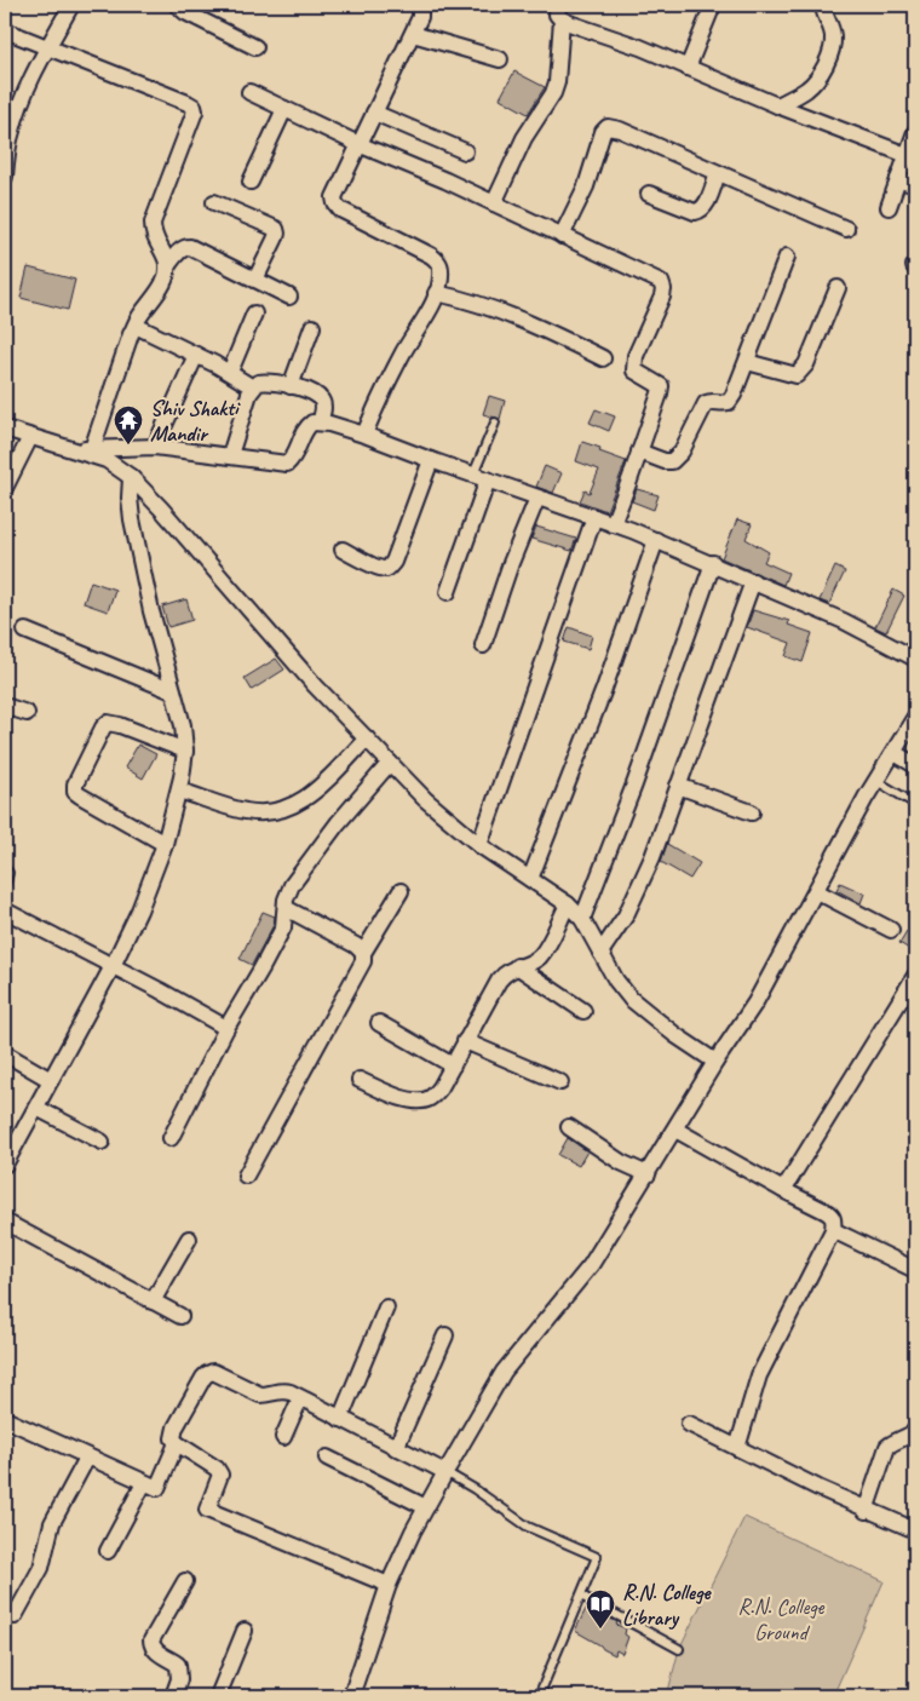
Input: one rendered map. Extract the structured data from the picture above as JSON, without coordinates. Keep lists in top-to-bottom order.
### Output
{
  "parks": ["R.N. College Ground"],
  "places": {
    "temple": ["Shiv Shakti Mandir"],
    "library": ["R.N. College Library"]
  }
}
